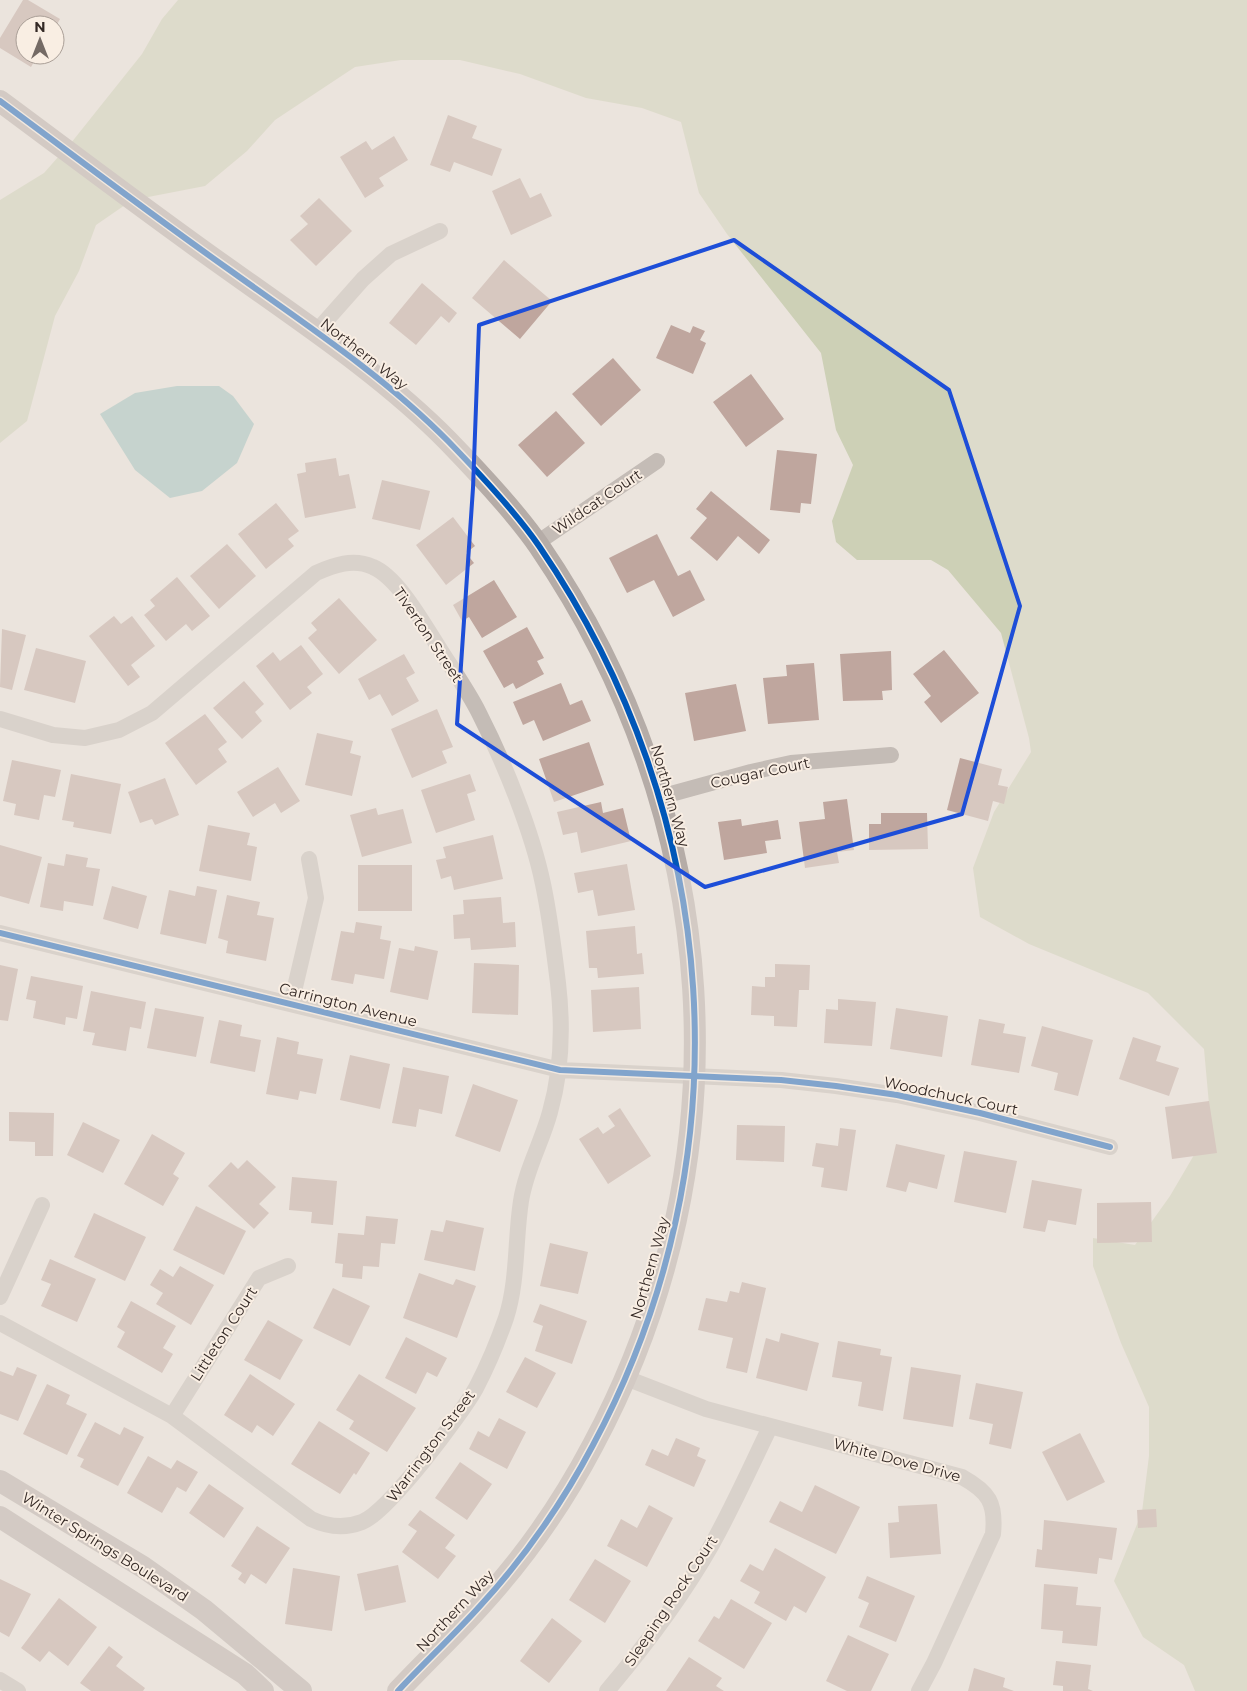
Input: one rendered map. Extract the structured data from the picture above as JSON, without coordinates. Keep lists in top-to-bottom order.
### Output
{
  "streets": {
    "street": [
      "Northern Way",
      "Wildcat Court",
      "Tiverton Street",
      "Cougar Court",
      "Carrington Avenue",
      "Woodchuck Court",
      "Littleton Court",
      "Warrington Street",
      "White Dove Drive",
      "Winter Springs Boulevard",
      "Sleeping Rock Court"
    ]
  },
  "crossings": [
    ["Northern Way", "Wildcat Court"],
    ["Northern Way", "Cougar Court"],
    ["Northern Way", "Carrington Avenue"],
    ["Northern Way", "Woodchuck Court"],
    ["Northern Way", "White Dove Drive"],
    ["Tiverton Street", "Carrington Avenue"],
    ["Tiverton Street", "Warrington Street"],
    ["Carrington Avenue", "Woodchuck Court"],
    ["Carrington Avenue", "Warrington Street"],
    ["Littleton Court", "Warrington Street"],
    ["White Dove Drive", "Sleeping Rock Court"]
  ],
  "north": "top"
}
